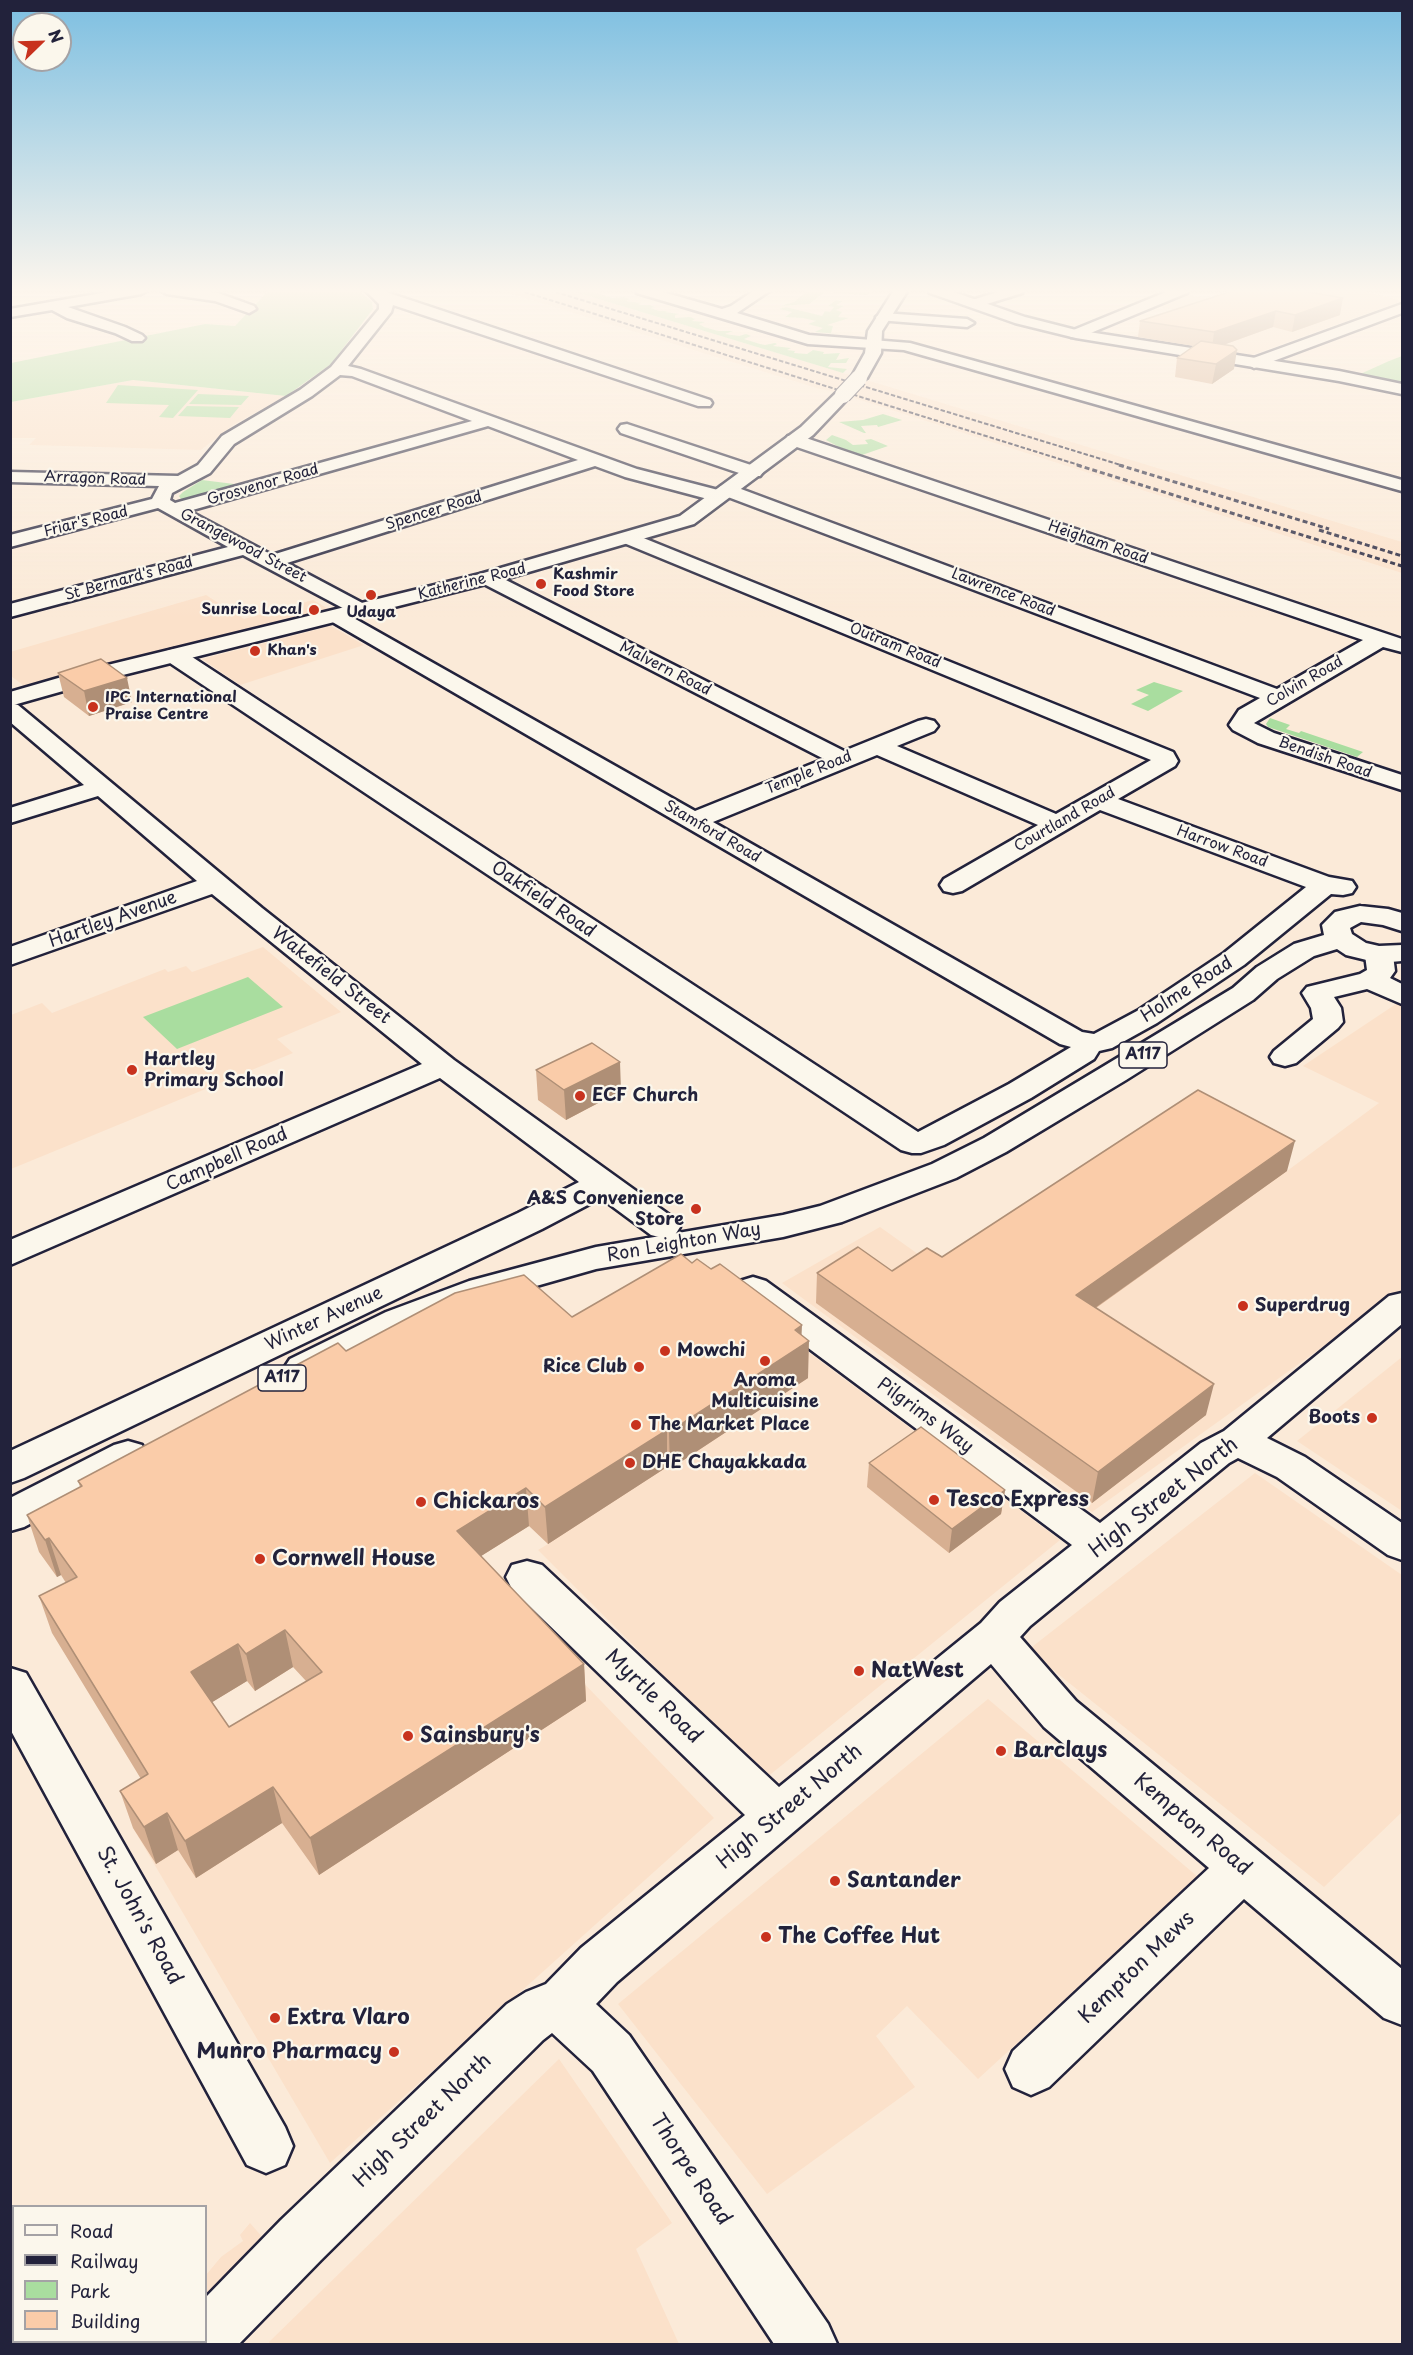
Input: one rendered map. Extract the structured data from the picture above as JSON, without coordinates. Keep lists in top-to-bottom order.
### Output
{
  "streets": {
    "street": [
      "Arragon Road",
      "Grosvenor Road",
      "Spencer Road",
      "Friar's Road",
      "Heigham Road",
      "Grangewood Street",
      "St Bernard's Road",
      "Katherine Road",
      "Lawrence Road",
      "Outram Road",
      "Malvern Road",
      "Colvin Road",
      "Bendish Road",
      "Temple Road",
      "Courtland Road",
      "Stamford Road",
      "Harrow Road",
      "Oakfield Road",
      "Hartley Avenue",
      "Wakefield Street",
      "Holme Road",
      "A117",
      "Campbell Road",
      "Ron Leighton Way",
      "Winter Avenue",
      "Pilgrims Way",
      "High Street North",
      "Myrtle Road",
      "Kempton Road",
      "St. John's Road",
      "Kempton Mews",
      "Thorpe Road"
    ]
  },
  "crossings": [
    ["Arragon Road", "Grangewood Street"],
    ["Grosvenor Road", "Friar's Road"],
    ["Grosvenor Road", "Grangewood Street"],
    ["Grosvenor Road", "Lawrence Road"],
    ["Spencer Road", "Grangewood Street"],
    ["Spencer Road", "Lawrence Road"],
    ["Friar's Road", "Grangewood Street"],
    ["Heigham Road", "Katherine Road"],
    ["Heigham Road", "Colvin Road"],
    ["Grangewood Street", "St Bernard's Road"],
    ["Grangewood Street", "Katherine Road"],
    ["Katherine Road", "Lawrence Road"],
    ["Katherine Road", "Outram Road"],
    ["Katherine Road", "Malvern Road"],
    ["Katherine Road", "Stamford Road"],
    ["Katherine Road", "Oakfield Road"],
    ["Lawrence Road", "Colvin Road"],
    ["Outram Road", "Courtland Road"],
    ["Malvern Road", "Temple Road"],
    ["Colvin Road", "Bendish Road"],
    ["Temple Road", "Stamford Road"],
    ["Courtland Road", "Harrow Road"],
    ["Stamford Road", "Holme Road"],
    ["Harrow Road", "Holme Road"],
    ["Oakfield Road", "Holme Road"],
    ["Hartley Avenue", "Wakefield Street"],
    ["Wakefield Street", "Campbell Road"],
    ["Wakefield Street", "Winter Avenue"],
    ["Pilgrims Way", "High Street North"],
    ["High Street North", "Myrtle Road"],
    ["High Street North", "Kempton Road"],
    ["High Street North", "Thorpe Road"],
    ["Kempton Road", "Kempton Mews"]
  ],
  "places": [
    "Kashmir Food Store",
    "Udaya",
    "Sunrise Local",
    "Khan's",
    "IPC International Praise Centre",
    "Hartley Primary School",
    "ECF Church",
    "A&S Convenience Store",
    "Superdrug",
    "Mowchi",
    "Aroma Multicuisine",
    "Rice Club",
    "Boots",
    "The Market Place",
    "DHE Chayakkada",
    "Tesco Express",
    "Chickaros",
    "Cornwell House",
    "NatWest",
    "Sainsbury's",
    "Barclays",
    "Santander",
    "The Coffee Hut",
    "Extra Vlaro",
    "Munro Pharmacy"
  ],
  "legend": [
    "Road",
    "Railway",
    "Park",
    "Building"
  ],
  "north": "top right"
}
